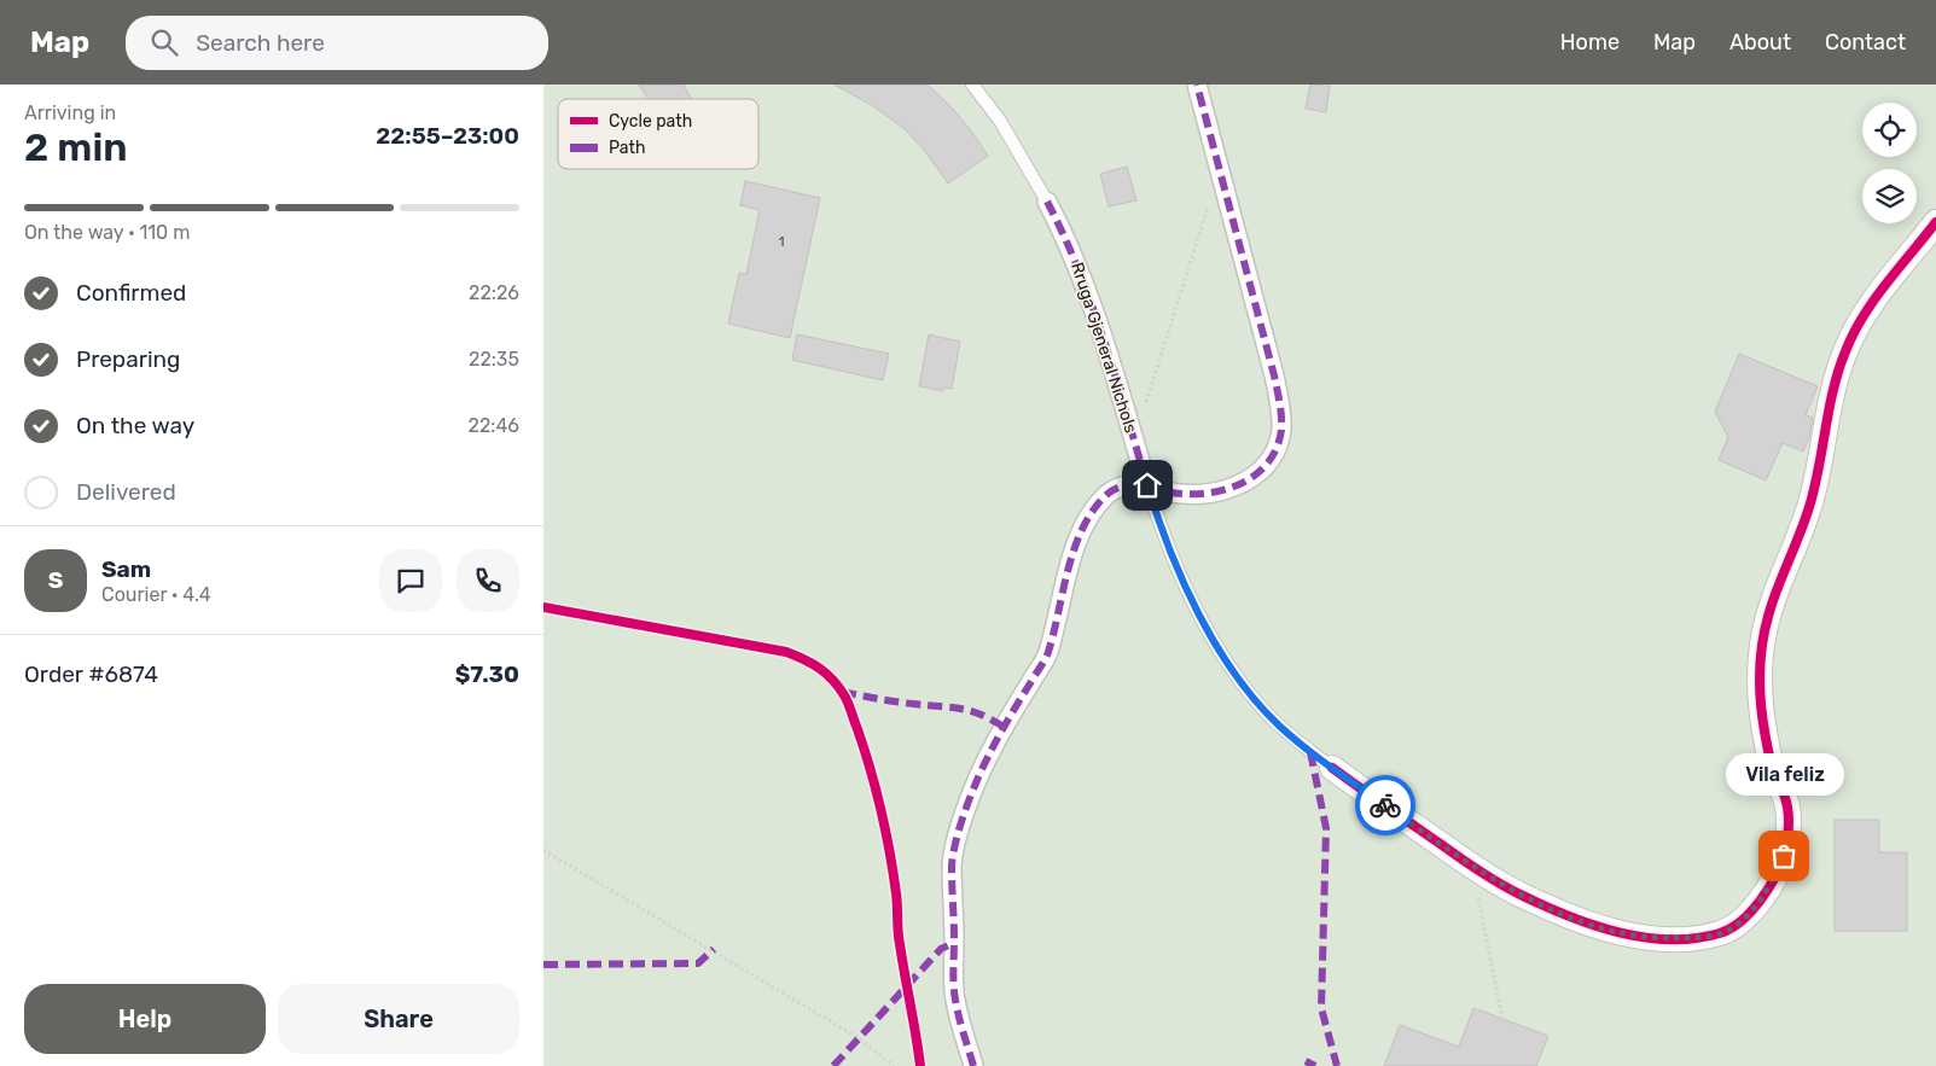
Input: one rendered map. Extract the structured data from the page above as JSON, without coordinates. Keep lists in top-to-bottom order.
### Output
{
  "streets": {
    "street": ["Rruga Gjeneral Nichols"]
  },
  "places": ["Vila feliz"],
  "house_numbers": ["1"],
  "legend": ["Cycle path", "Path"],
  "page": {
    "header": "Map",
    "search": "Search here",
    "nav": [
      "Home",
      "Map",
      "About",
      "Contact"
    ],
    "heading": ["2 min", "Arriving in", "22:55–23:00"],
    "panel": [
      "Sam",
      "Courier · 4.4",
      "Order #6874",
      "$7.30"
    ],
    "bar": "On the way · 110 m",
    "list": [
      ["Confirmed", "22:26"],
      ["Preparing", "22:35"],
      ["On the way", "22:46"],
      "Delivered"
    ],
    "round": "S",
    "bubble": "Vila feliz",
    "buttons": ["Help", "Share"]
  }
}
